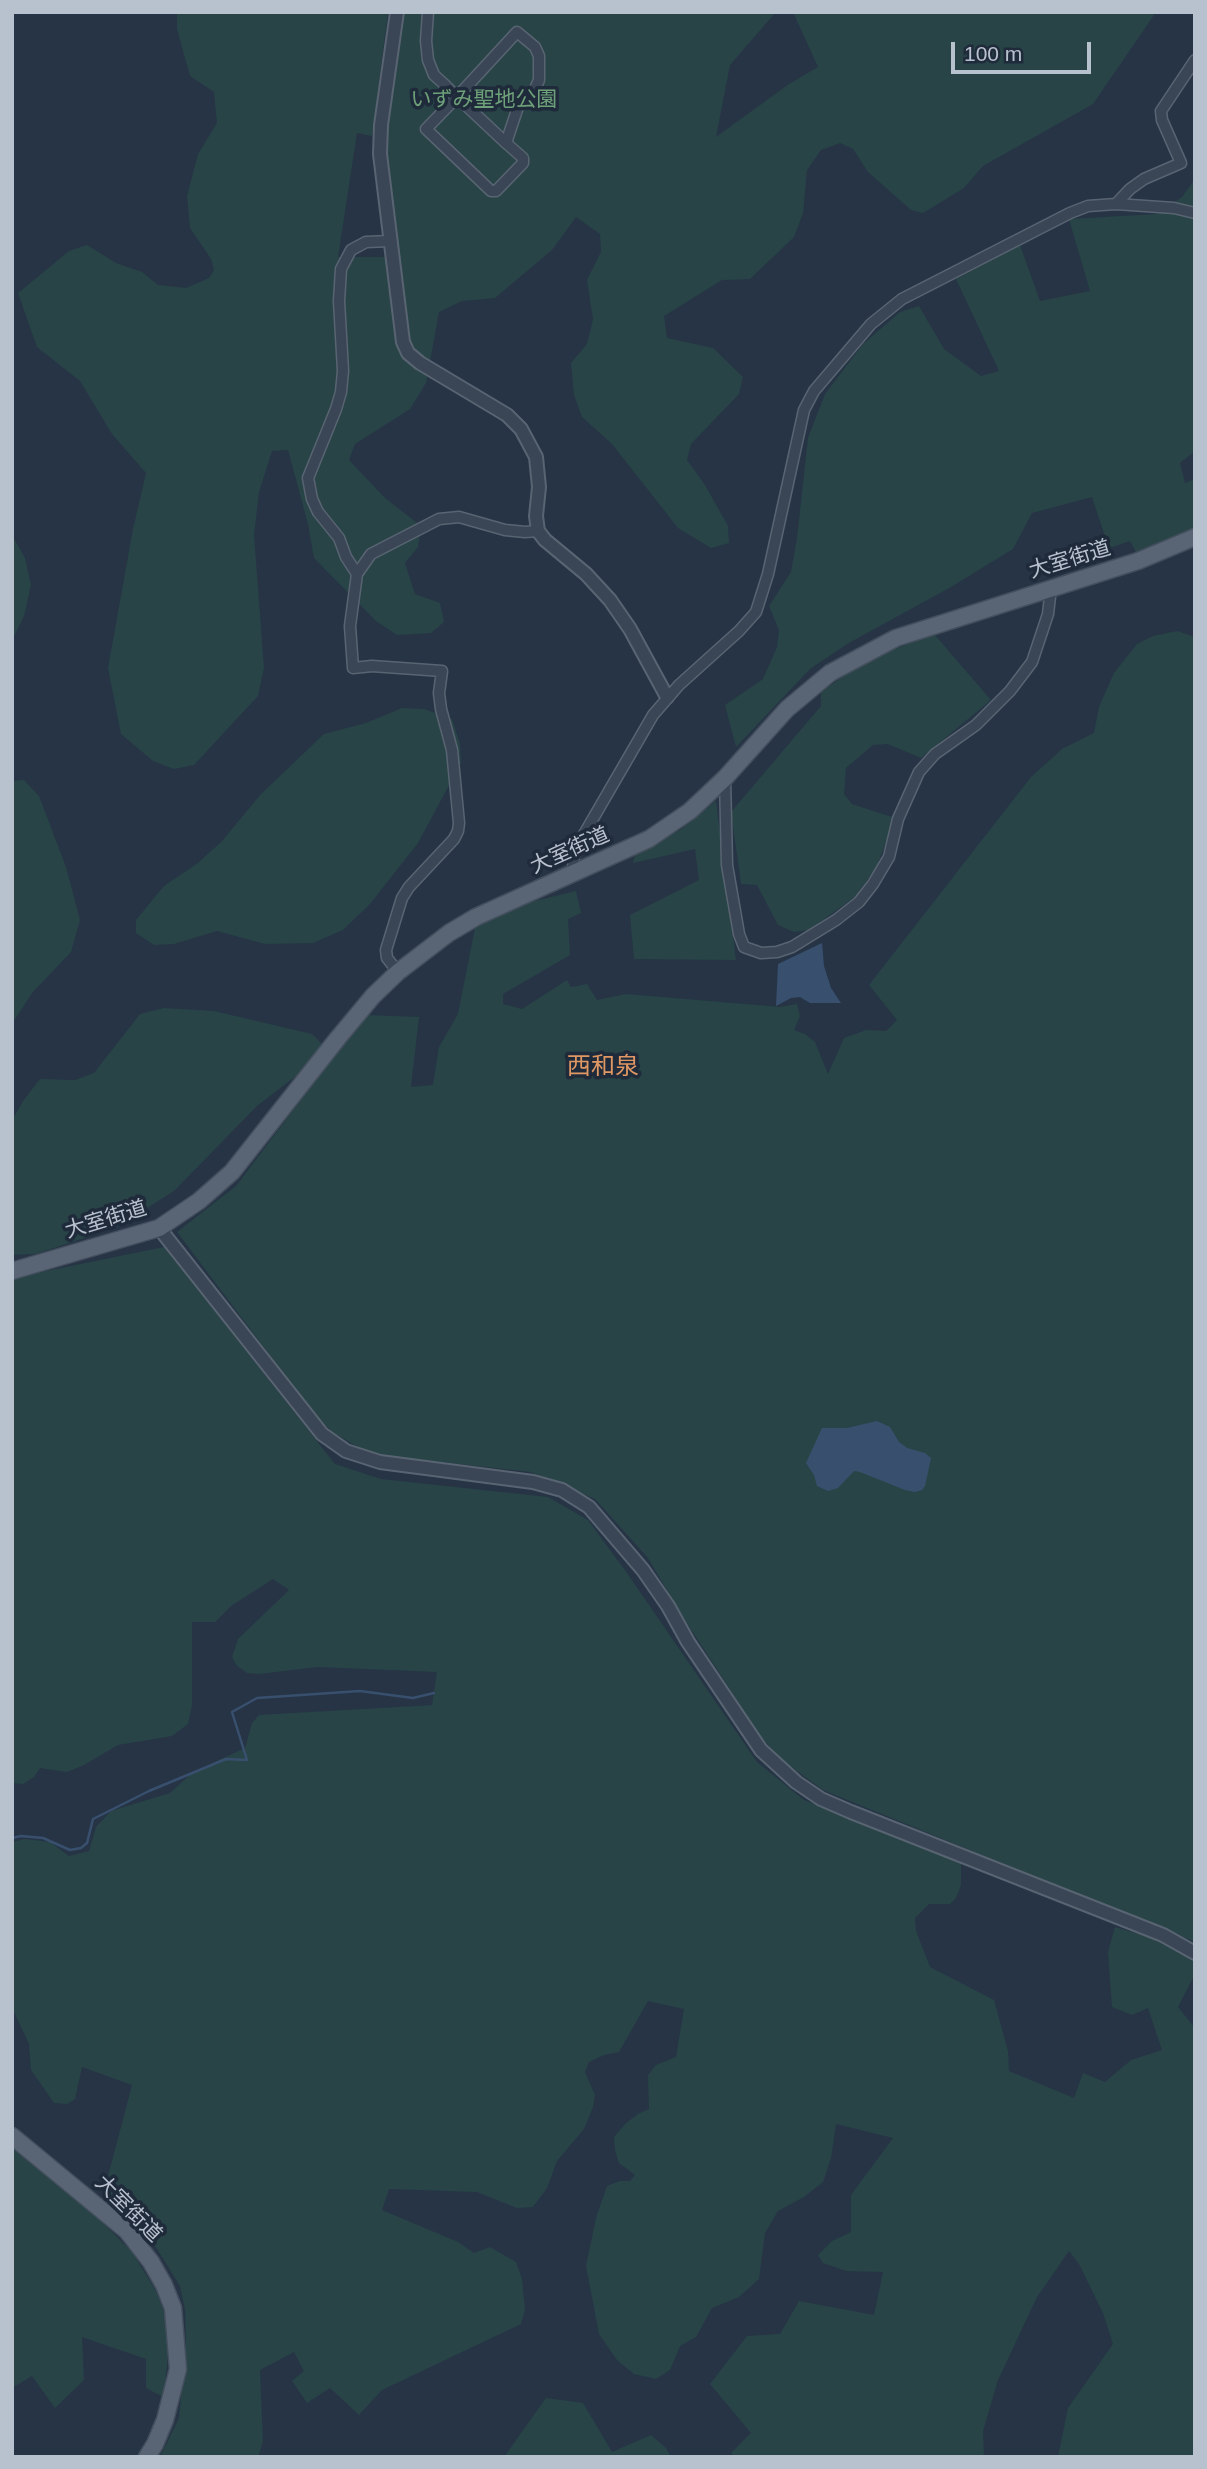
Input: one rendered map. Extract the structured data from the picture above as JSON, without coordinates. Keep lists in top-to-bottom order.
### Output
{
  "streets": {
    "main road": ["大室街道"]
  },
  "districts": ["西和泉"],
  "parks": ["いずみ聖地公園"],
  "scale_bar": "100 m"
}
